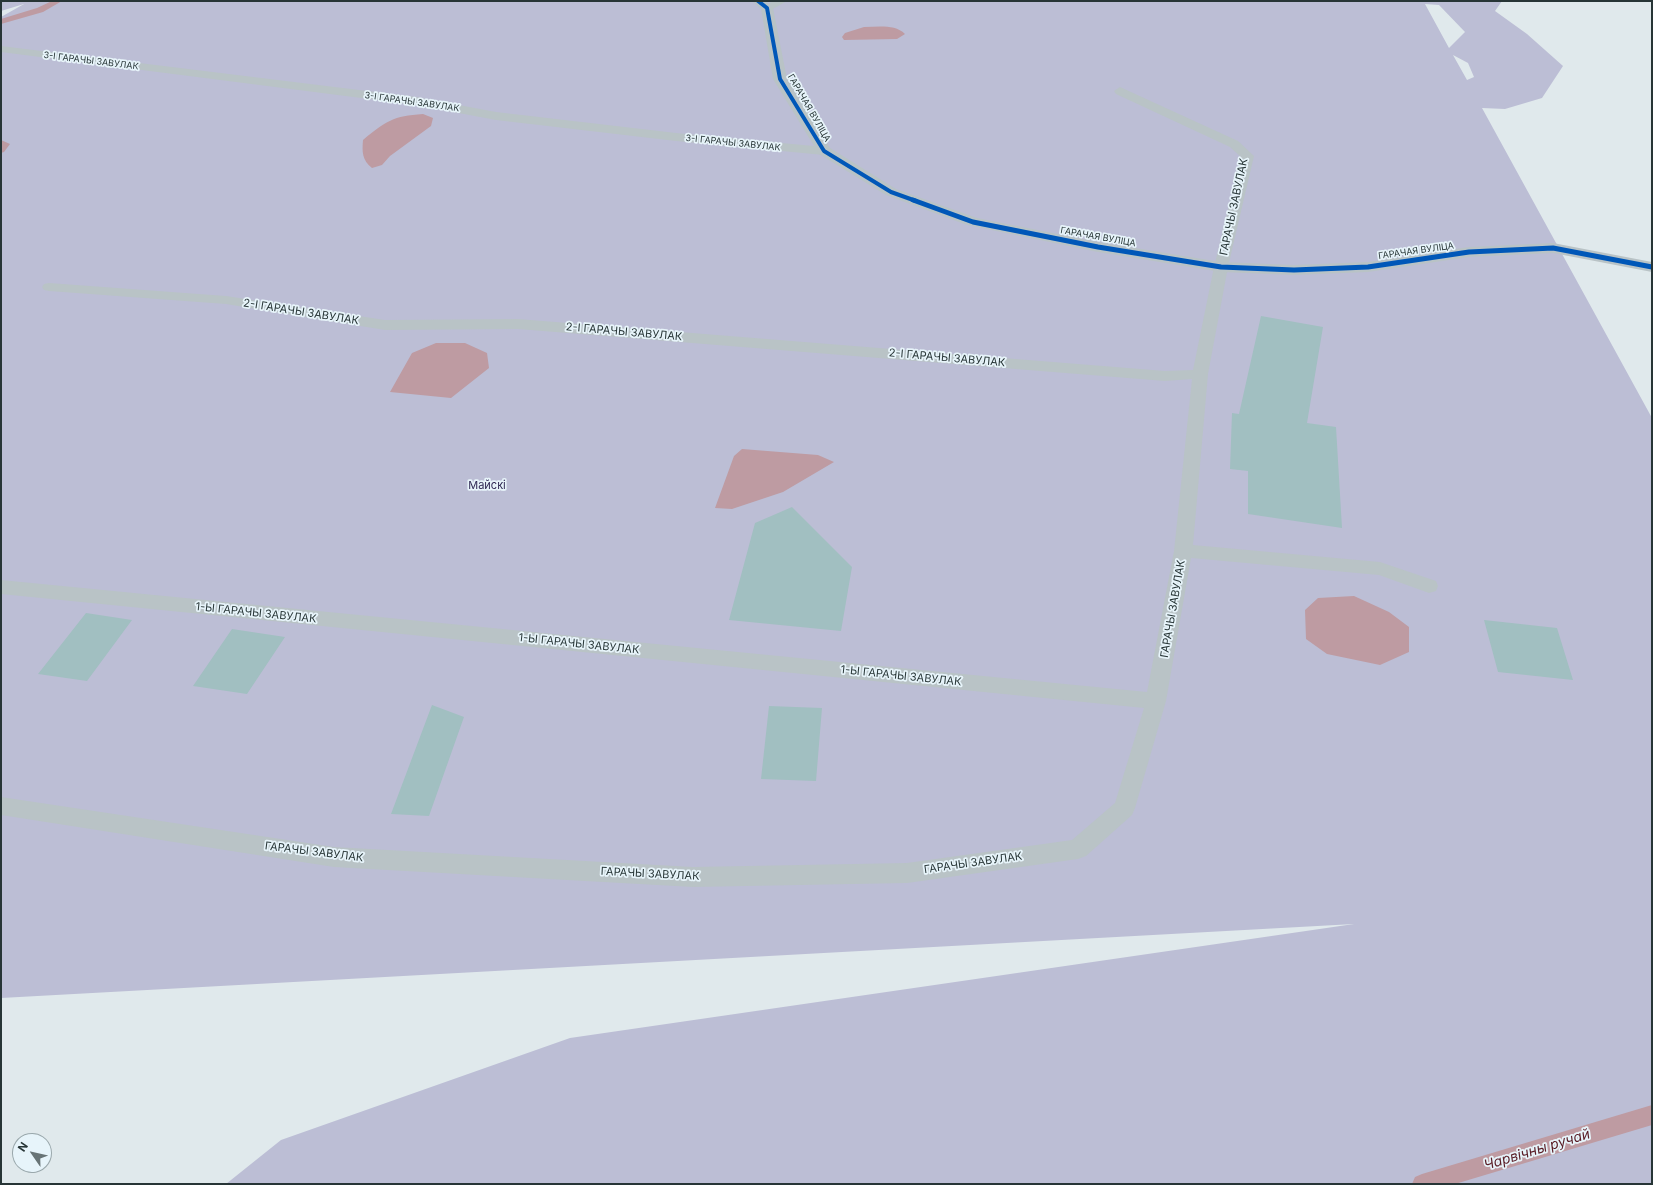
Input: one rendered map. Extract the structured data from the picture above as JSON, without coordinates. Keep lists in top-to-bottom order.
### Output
{
  "streets": {
    "street": ["ГАРАЧАЯ ВУЛІЦА"],
    "lane": [
      "3-І ГАРАЧЫ ЗАВУЛАК",
      "ГАРАЧЫ ЗАВУЛАК",
      "2-І ГАРАЧЫ ЗАВУЛАК",
      "1-Ы ГАРАЧЫ ЗАВУЛАК"
    ]
  },
  "crossings": [
    ["3-І ГАРАЧЫ ЗАВУЛАК", "ГАРАЧАЯ ВУЛІЦА"],
    ["ГАРАЧАЯ ВУЛІЦА", "ГАРАЧЫ ЗАВУЛАК"],
    ["ГАРАЧЫ ЗАВУЛАК", "2-І ГАРАЧЫ ЗАВУЛАК"],
    ["ГАРАЧЫ ЗАВУЛАК", "1-Ы ГАРАЧЫ ЗАВУЛАК"]
  ],
  "water": ["Чарвічны ручай"],
  "parks": ["Майскі"],
  "north": "top left"
}
